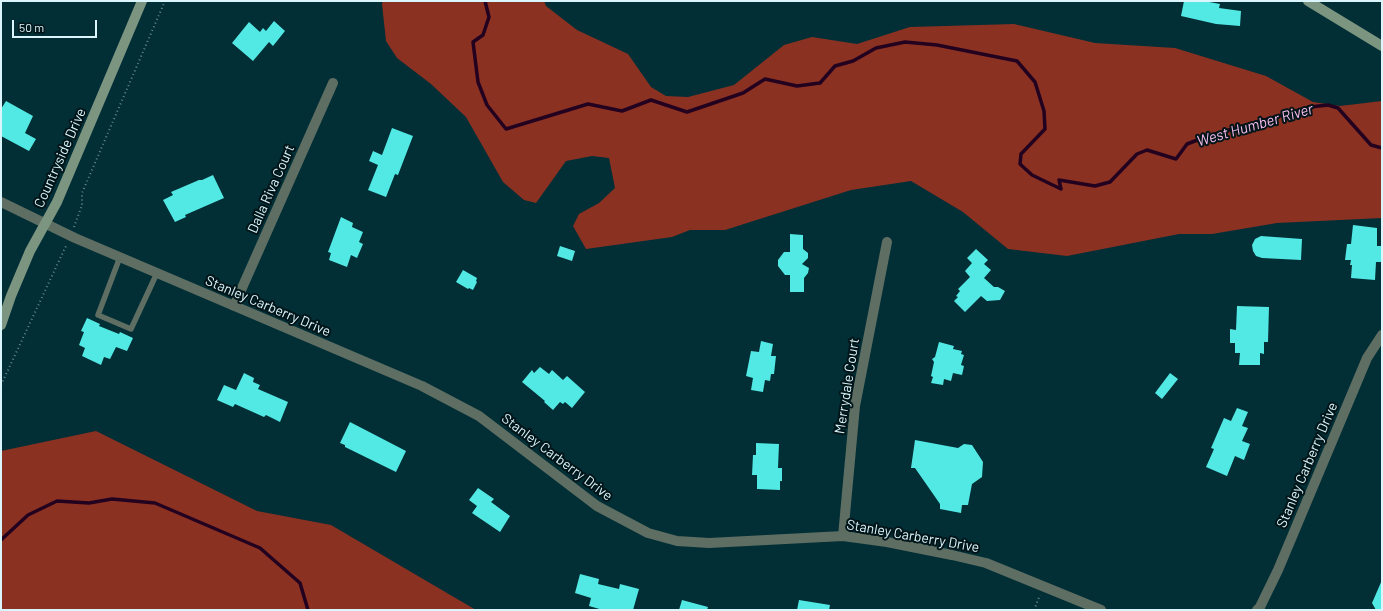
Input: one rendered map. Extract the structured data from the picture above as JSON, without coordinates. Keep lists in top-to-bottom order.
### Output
{
  "streets": {
    "main road": ["Countryside Drive"],
    "street": ["Dalla Riva Court", "Stanley Carberry Drive", "Merrydale Court"]
  },
  "crossings": [
    ["Countryside Drive", "Stanley Carberry Drive"],
    ["Dalla Riva Court", "Stanley Carberry Drive"],
    ["Stanley Carberry Drive", "Merrydale Court"]
  ],
  "water": ["West Humber River"],
  "scale_bar": "50 m"
}
